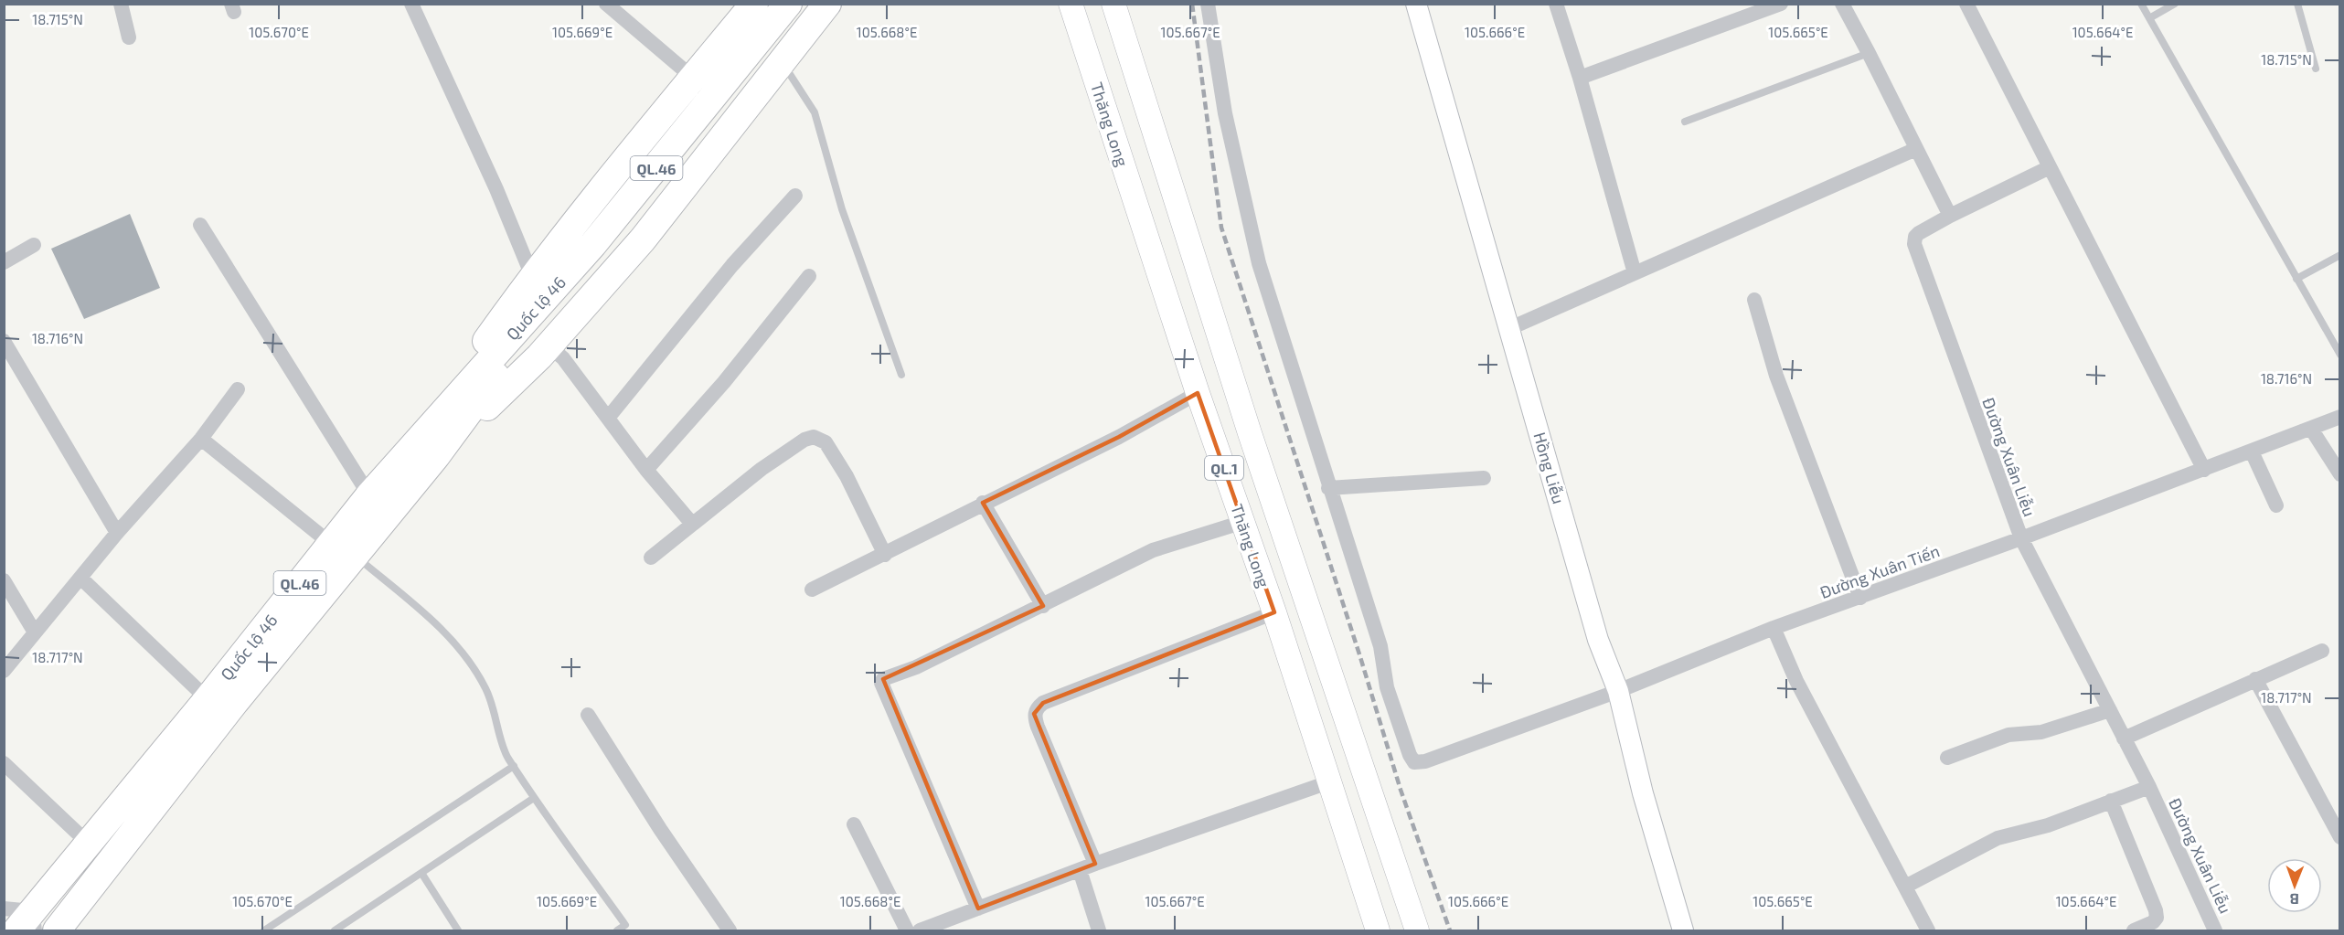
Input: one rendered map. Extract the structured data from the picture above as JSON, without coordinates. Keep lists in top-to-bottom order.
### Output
{
  "streets": {
    "highway": ["QL.46", "Quốc lộ 46"],
    "main road": ["Thăng Long", "QL.1"],
    "street": ["Đường Xuân Liễu", "Hồng Liễu", "Đường Xuân Tiến"]
  },
  "crossings": [
    ["Đường Xuân Liễu", "Đường Xuân Tiến"],
    ["Hồng Liễu", "Đường Xuân Tiến"]
  ],
  "north": "bottom",
  "coordinates": [
    "18.715°N",
    "105.670°E",
    "105.669°E",
    "105.668°E",
    "105.667°E",
    "105.666°E",
    "105.665°E",
    "105.664°E",
    "18.716°N",
    "18.717°N"
  ]
}
